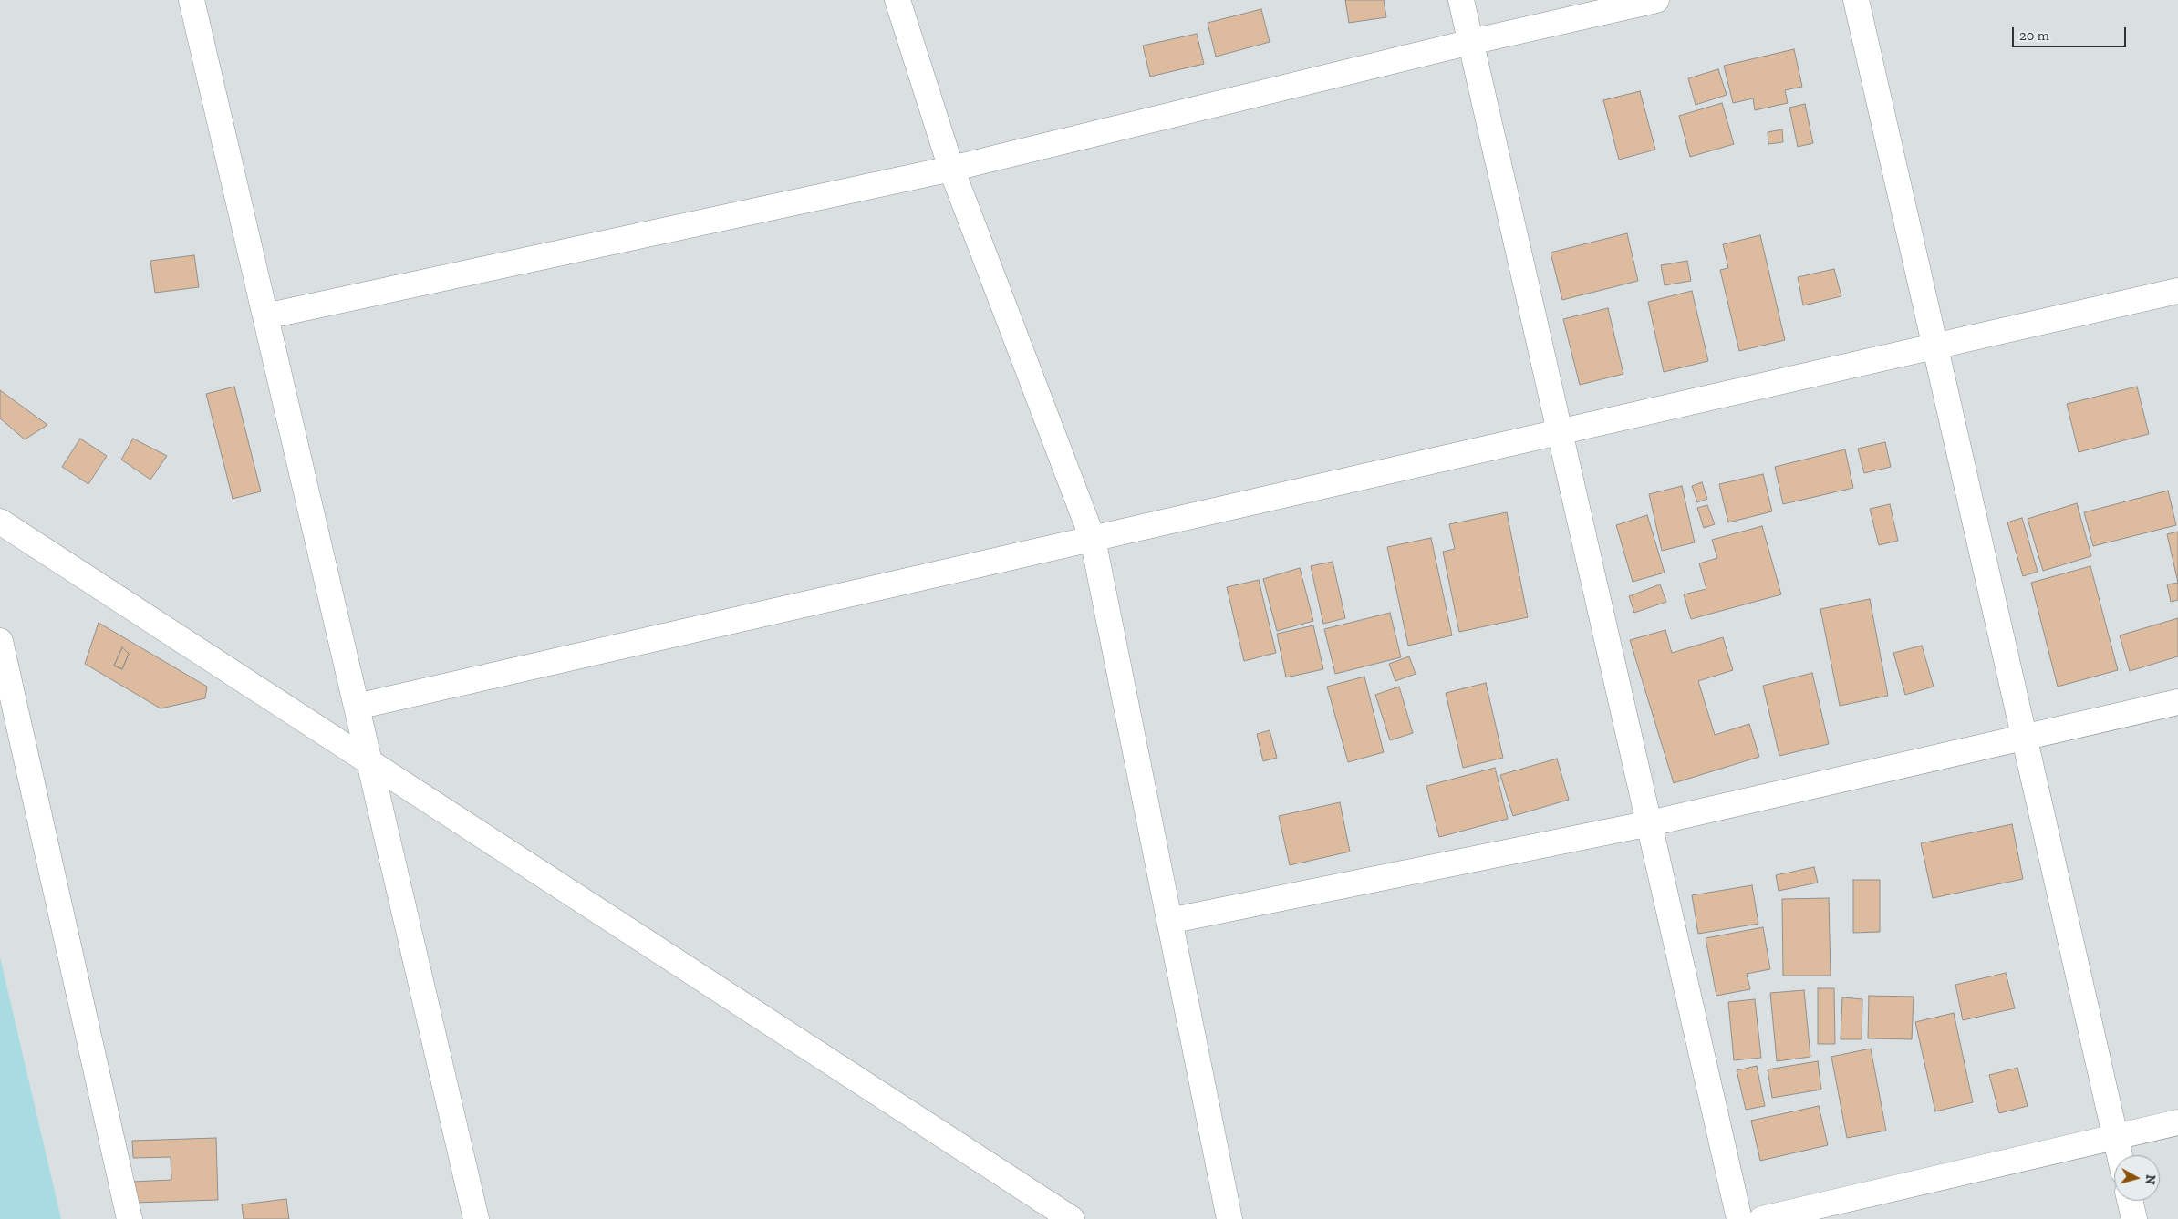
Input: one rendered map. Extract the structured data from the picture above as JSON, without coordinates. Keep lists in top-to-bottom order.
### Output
{
  "scale_bar": "20 m",
  "north": "right"
}
